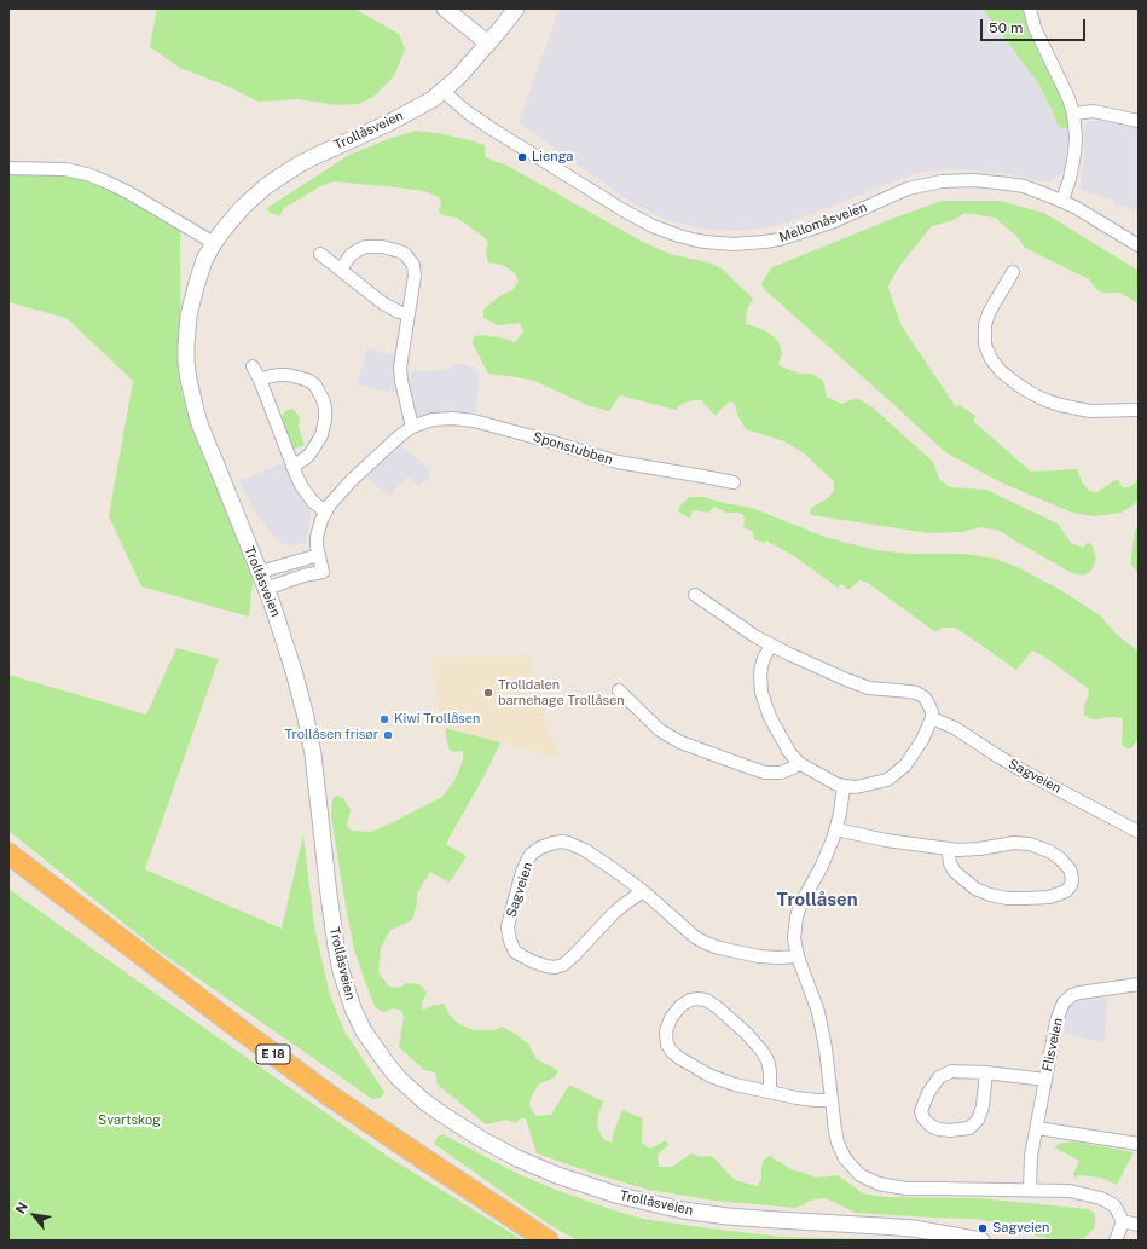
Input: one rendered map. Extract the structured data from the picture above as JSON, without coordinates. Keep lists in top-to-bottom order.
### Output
{
  "streets": {
    "highway": ["E 18"],
    "street": [
      "Trollåsveien",
      "Mellomåsveien",
      "Sponstubben",
      "Sagveien",
      "Flisveien"
    ]
  },
  "crossings": [
    ["Trollåsveien", "Mellomåsveien"],
    ["Trollåsveien", "Sponstubben"]
  ],
  "districts": ["Trollåsen"],
  "parks": ["Svartskog"],
  "places": [
    "Lienga",
    "Trolldalen barnehage Trollåsen",
    "Kiwi Trollåsen",
    "Trollåsen frisør",
    "Sagveien"
  ],
  "scale_bar": "50 m",
  "north": "top left"
}
